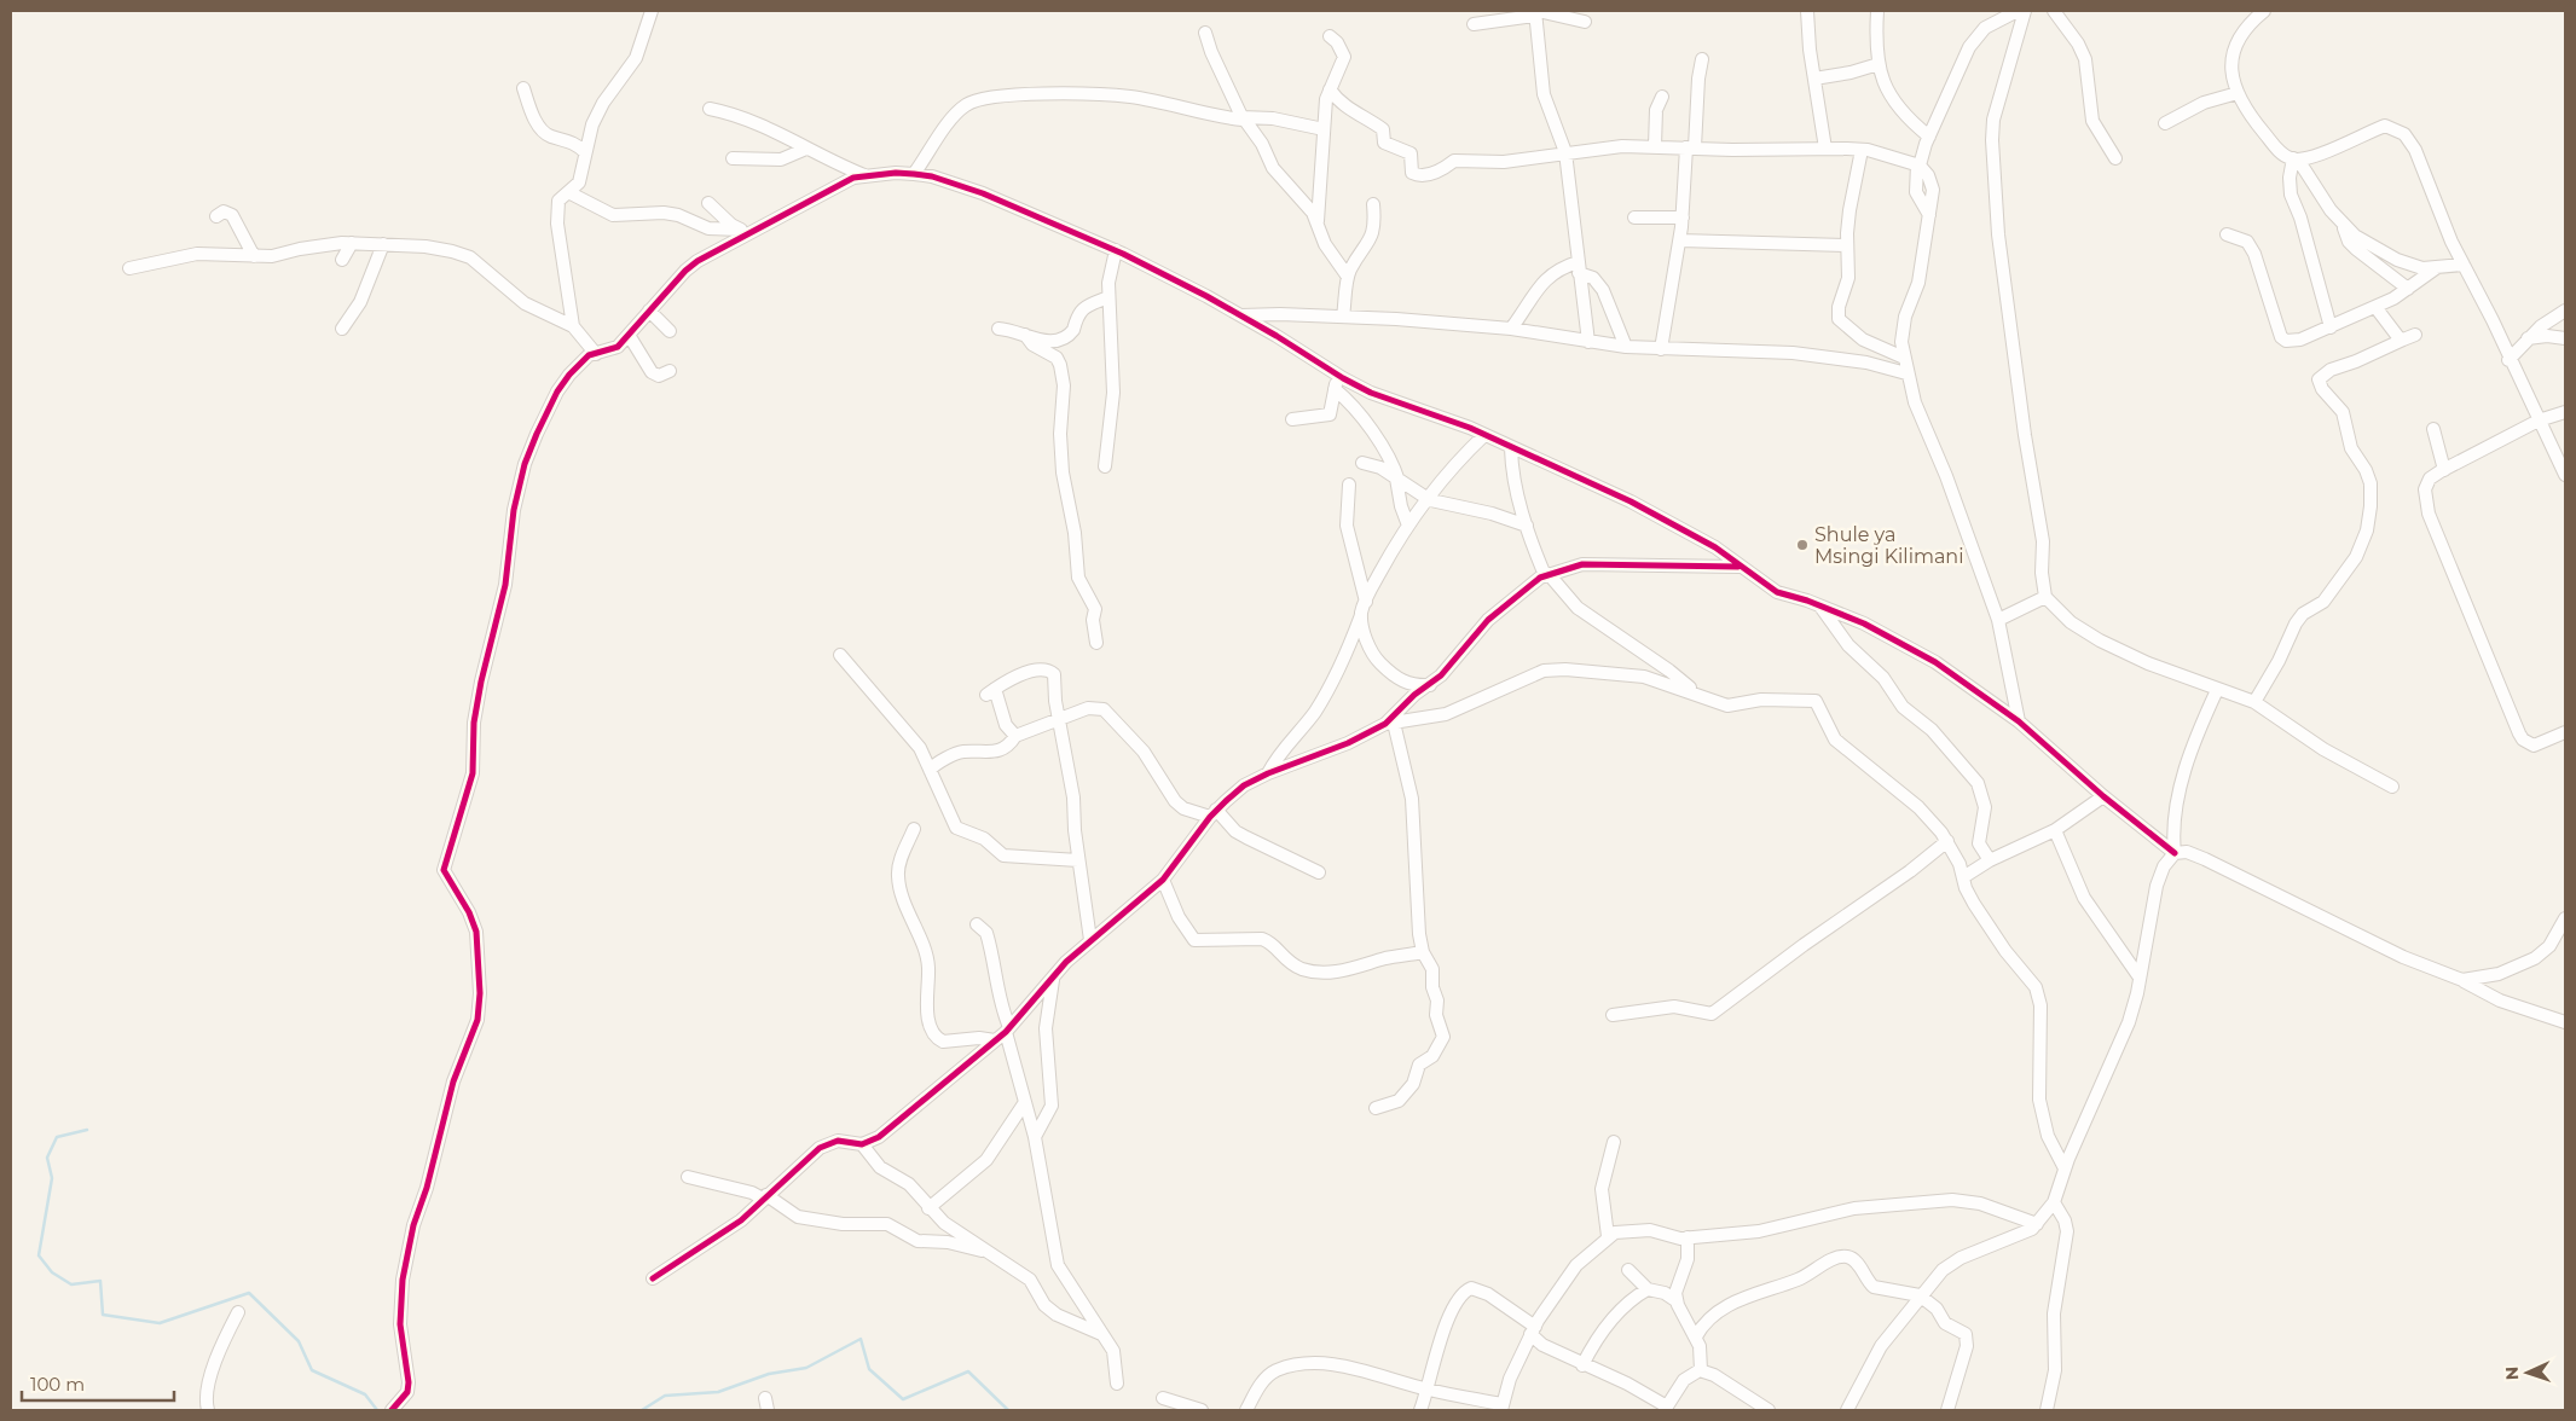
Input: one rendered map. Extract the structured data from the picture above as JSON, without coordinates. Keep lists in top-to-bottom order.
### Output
{
  "places": ["Shule ya Msingi Kilimani"],
  "scale_bar": "100 m",
  "north": "left"
}
